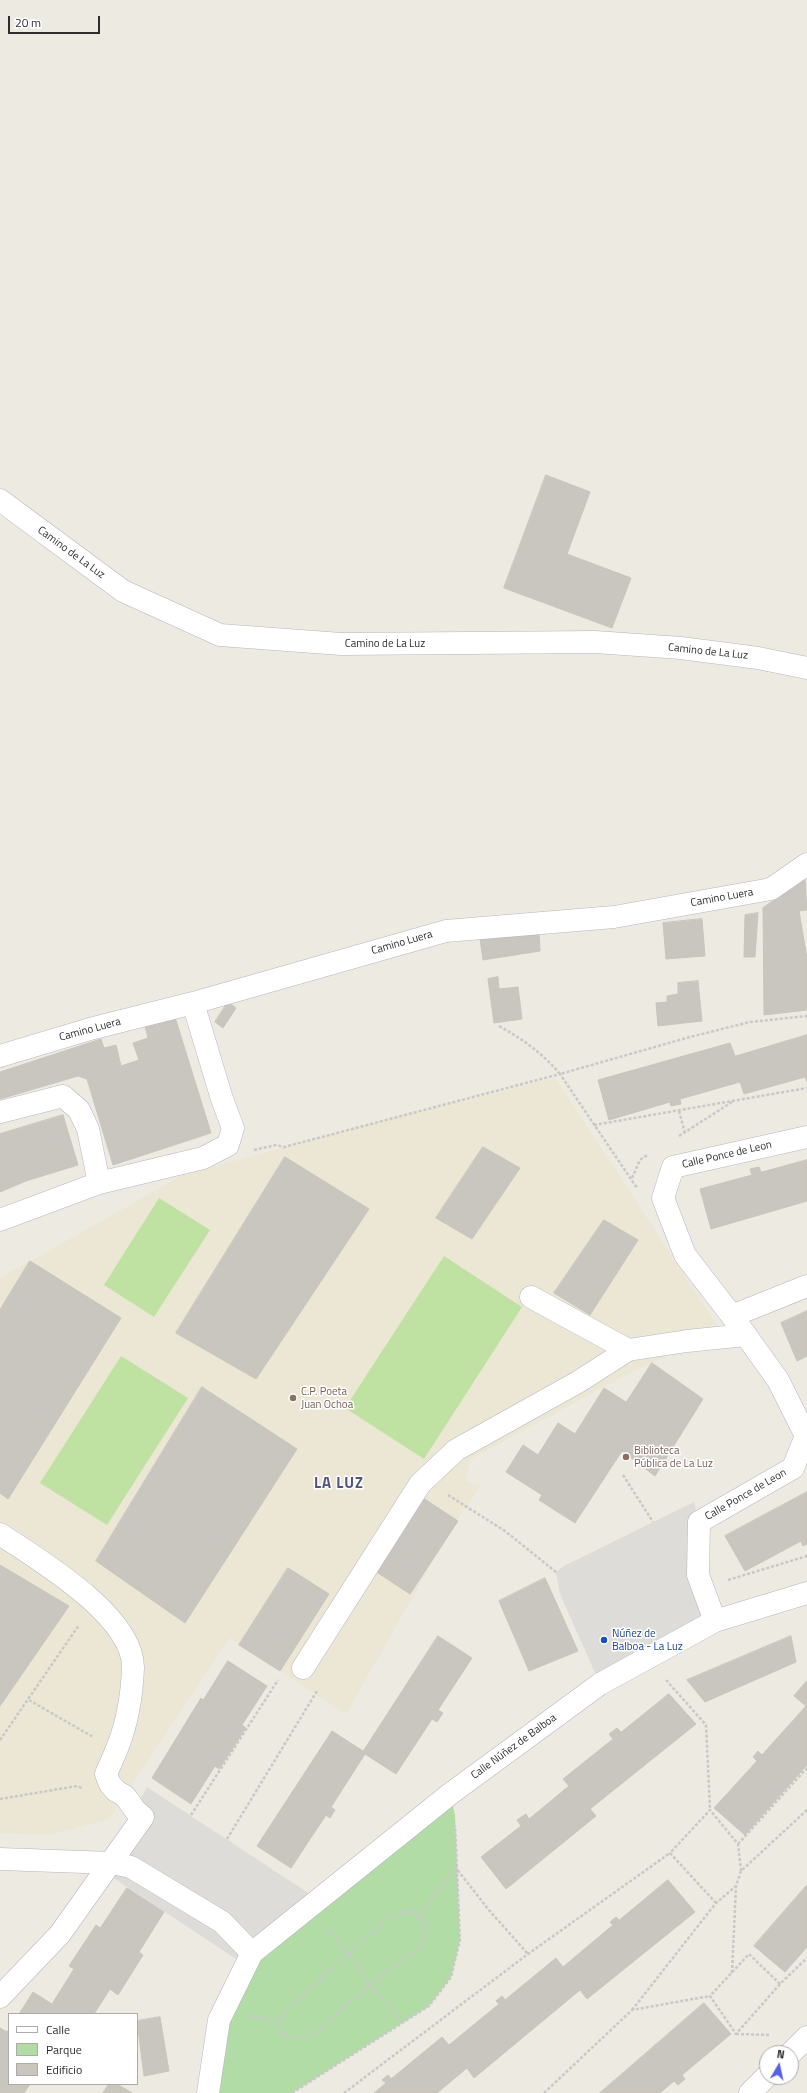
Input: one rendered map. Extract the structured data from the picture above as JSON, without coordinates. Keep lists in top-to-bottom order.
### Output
{
  "streets": {
    "street": [
      "Camino de La Luz",
      "Camino Luera",
      "Calle Ponce de Leon",
      "Calle Núñez de Balboa"
    ]
  },
  "crossings": [
    ["Calle Ponce de Leon", "Calle Núñez de Balboa"]
  ],
  "districts": ["LA LUZ"],
  "places": ["C.P. Poeta Juan Ochoa", "Biblioteca Pública de La Luz", "Núñez de Balboa - La Luz"],
  "legend": ["Calle", "Parque", "Edificio"],
  "scale_bar": "20 m",
  "north": "top"
}
